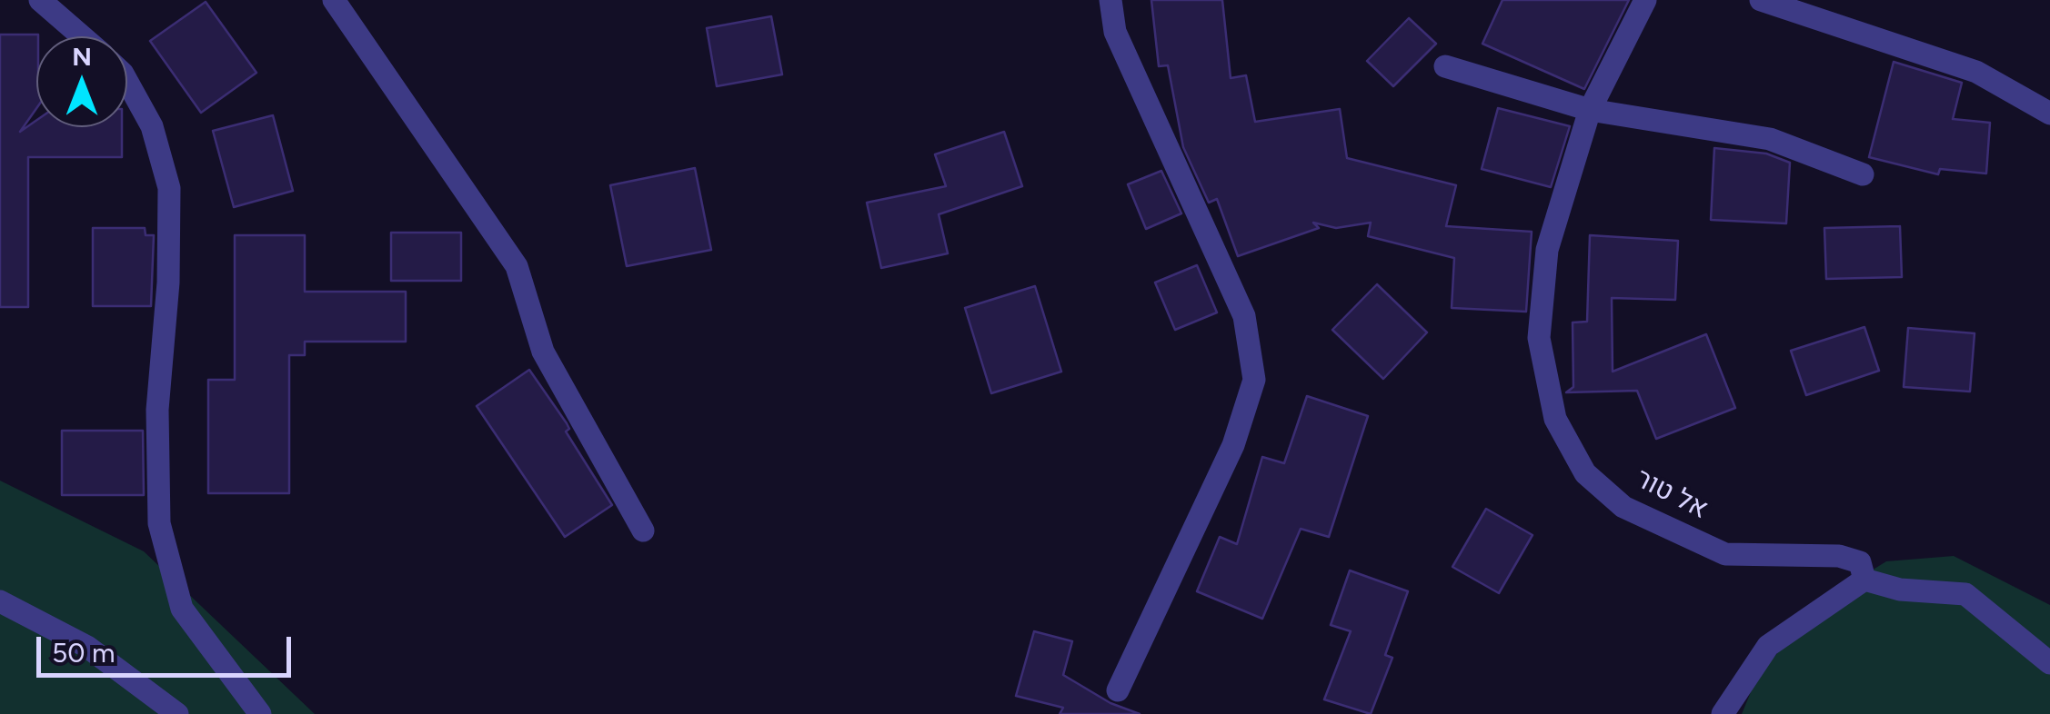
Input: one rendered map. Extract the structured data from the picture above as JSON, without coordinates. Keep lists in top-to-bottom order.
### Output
{
  "streets": {
    "street": ["אל טור"]
  },
  "scale_bar": "50 m",
  "north": "top"
}
